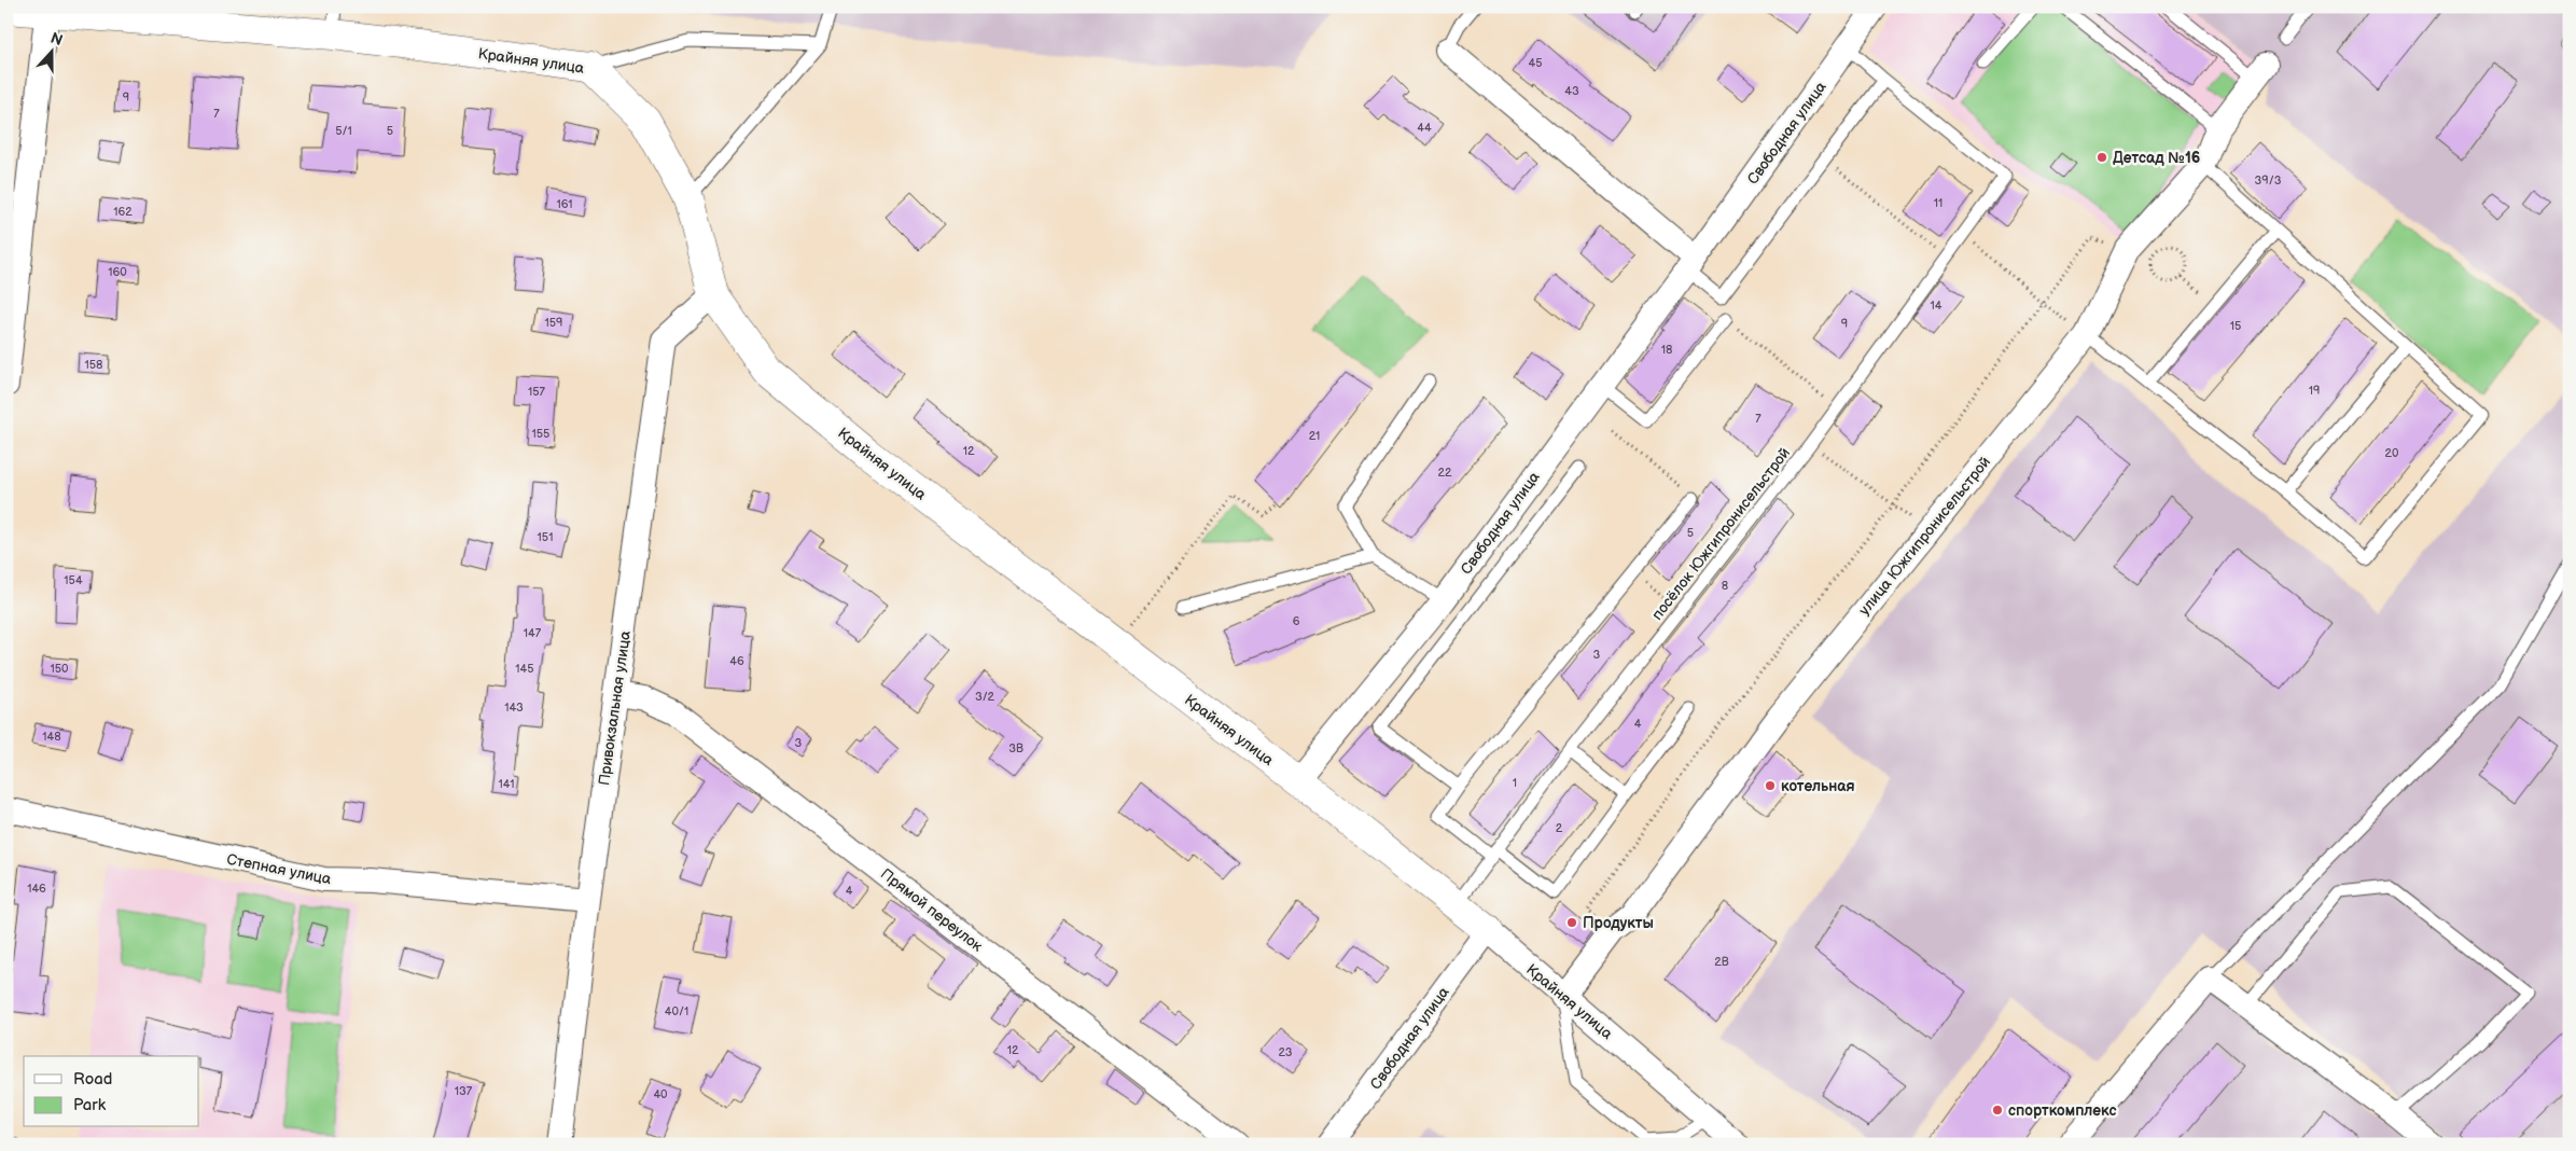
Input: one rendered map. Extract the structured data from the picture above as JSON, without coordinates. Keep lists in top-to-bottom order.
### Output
{
  "streets": {
    "street": [
      "Крайняя улица",
      "Свободная улица",
      "улица Южгипронисельстрой",
      "Привокзальная улица",
      "Степная улица",
      "Прямой переулок"
    ],
    "lane": ["посёлок Южгипронисельстрой"]
  },
  "crossings": [
    ["Крайняя улица", "Свободная улица"],
    ["Крайняя улица", "посёлок Южгипронисельстрой"],
    ["Крайняя улица", "улица Южгипронисельстрой"],
    ["Крайняя улица", "Привокзальная улица"],
    ["Привокзальная улица", "Степная улица"],
    ["Привокзальная улица", "Прямой переулок"]
  ],
  "places": [
    "Детсад №16",
    "котельная",
    "Продукты",
    "спорткомплекс"
  ],
  "house_numbers": [
    "45",
    "43",
    "9",
    "7",
    "44",
    "5/1",
    "5",
    "39/3",
    "11",
    "161",
    "162",
    "160",
    "14",
    "159",
    "9",
    "15",
    "18",
    "158",
    "19",
    "157",
    "7",
    "155",
    "21",
    "12",
    "20",
    "22",
    "5",
    "151",
    "154",
    "8",
    "6",
    "147",
    "3",
    "46",
    "150",
    "145",
    "3/2",
    "143",
    "4",
    "148",
    "3",
    "3В",
    "1",
    "141",
    "2",
    "146",
    "4",
    "2В",
    "40/1",
    "12",
    "23",
    "137",
    "40"
  ],
  "legend": ["Road", "Park"],
  "north": "top"
}
